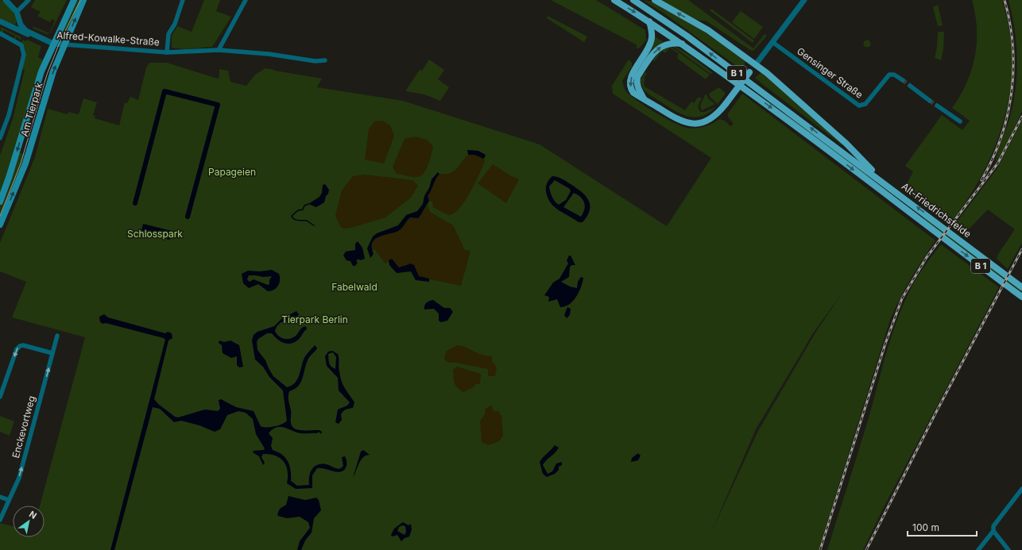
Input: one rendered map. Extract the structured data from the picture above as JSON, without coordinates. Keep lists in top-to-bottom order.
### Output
{
  "streets": {
    "main road": ["B 1", "Am Tierpark", "Alt-Friedrichsfelde"],
    "street": ["Alfred-Kowalke-Straße", "Gensinger Straße", "Enckevortweg"]
  },
  "crossings": [
    ["Alfred-Kowalke-Straße", "Am Tierpark"],
    ["B 1", "Alt-Friedrichsfelde"]
  ],
  "one_way": ["Enckevortweg"],
  "parks": [
    "Papageien",
    "Schlosspark",
    "Fabelwald",
    "Tierpark Berlin"
  ],
  "scale_bar": "100 m",
  "north": "top right"
}
